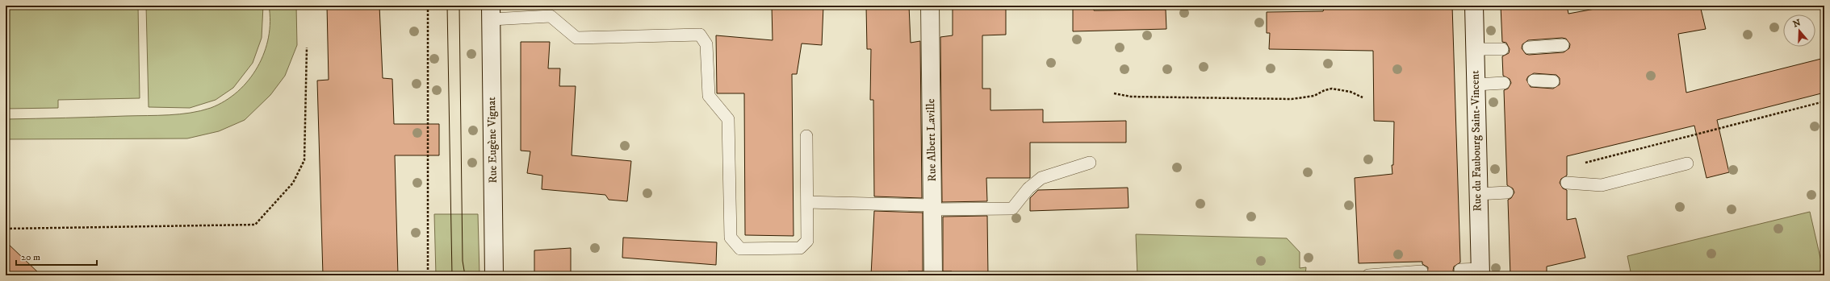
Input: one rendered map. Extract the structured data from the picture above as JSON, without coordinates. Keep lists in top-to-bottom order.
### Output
{
  "streets": {
    "street": ["Rue Eugène Vignat", "Rue Albert Laville", "Rue du Faubourg Saint-Vincent"]
  },
  "scale_bar": "20 m",
  "north": "top"
}
